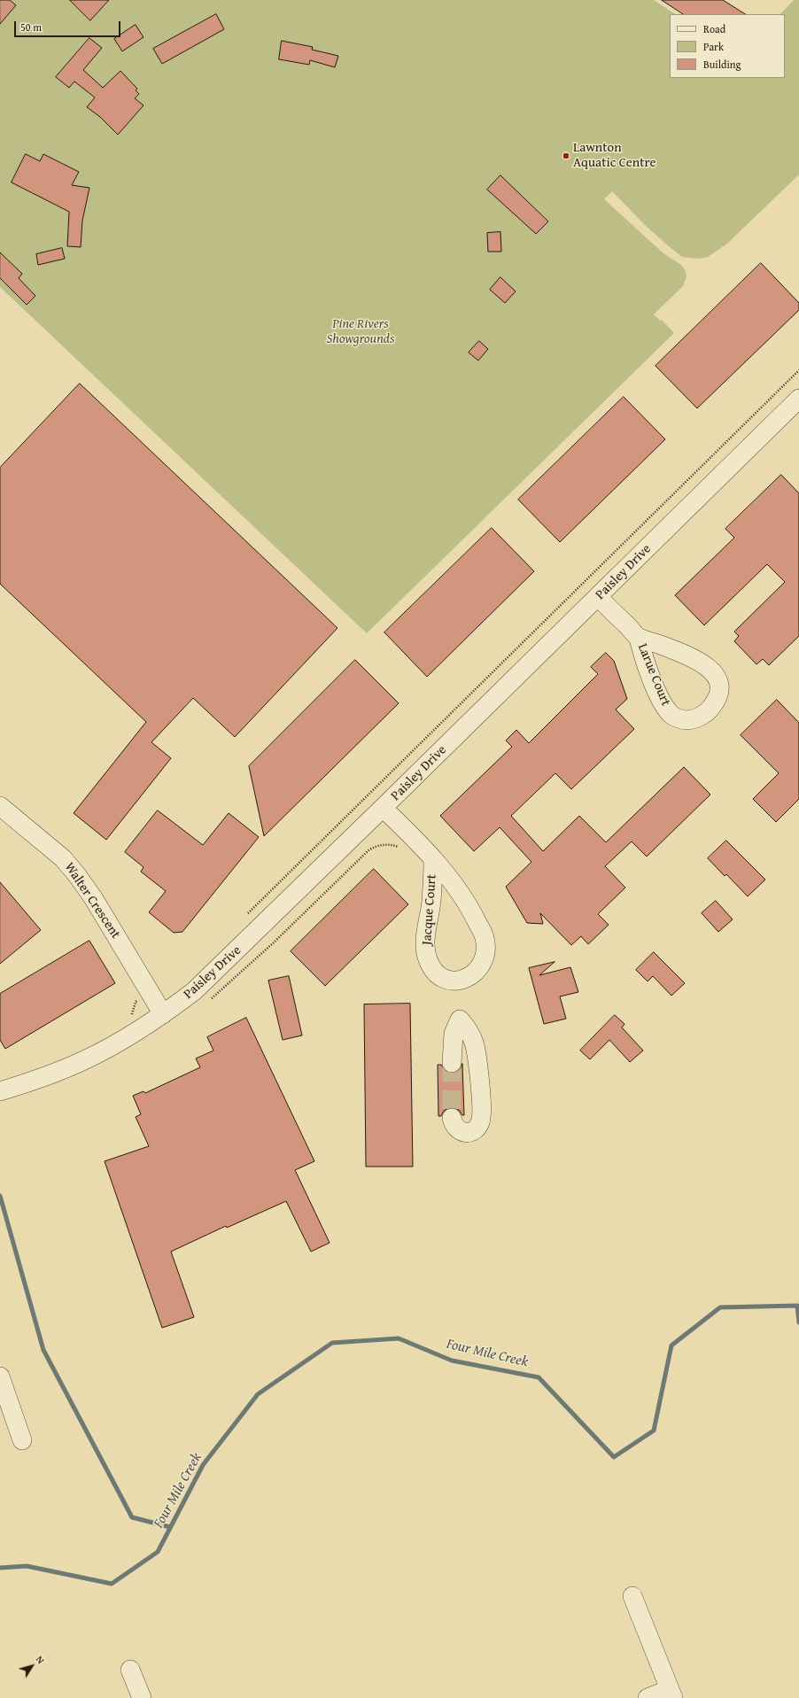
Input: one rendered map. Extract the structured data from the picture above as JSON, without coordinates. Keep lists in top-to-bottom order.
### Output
{
  "streets": {
    "street": [
      "Paisley Drive",
      "Larue Court",
      "Walter Crescent",
      "Jacque Court"
    ]
  },
  "crossings": [
    ["Paisley Drive", "Larue Court"],
    ["Paisley Drive", "Walter Crescent"],
    ["Paisley Drive", "Jacque Court"]
  ],
  "water": ["Four Mile Creek"],
  "parks": ["Pine Rivers Showgrounds"],
  "places": ["Lawnton Aquatic Centre"],
  "legend": ["Road", "Park", "Building"],
  "scale_bar": "50 m",
  "north": "top right"
}
